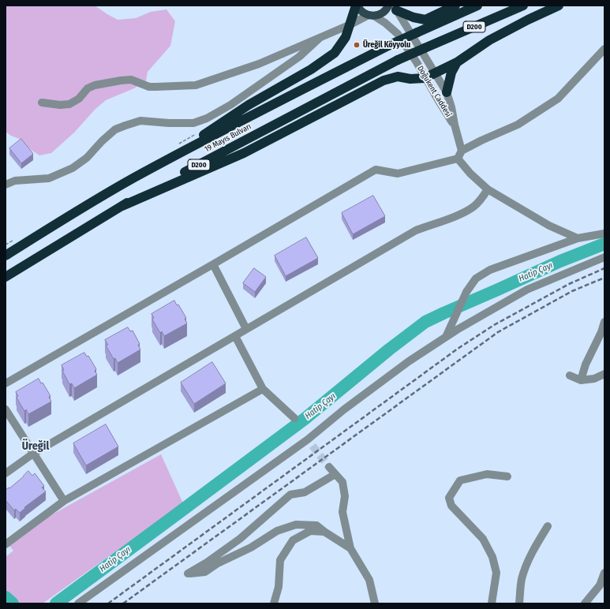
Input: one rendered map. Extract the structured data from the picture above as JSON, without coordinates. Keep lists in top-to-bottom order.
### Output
{
  "streets": {
    "highway": ["D200", "19 Mayıs Bulvarı"],
    "street": ["Doğukent Caddesi"]
  },
  "districts": ["Üreğil"],
  "water": ["Hatip Çayı"],
  "places": ["Üreğil Köyyolu"]
}
